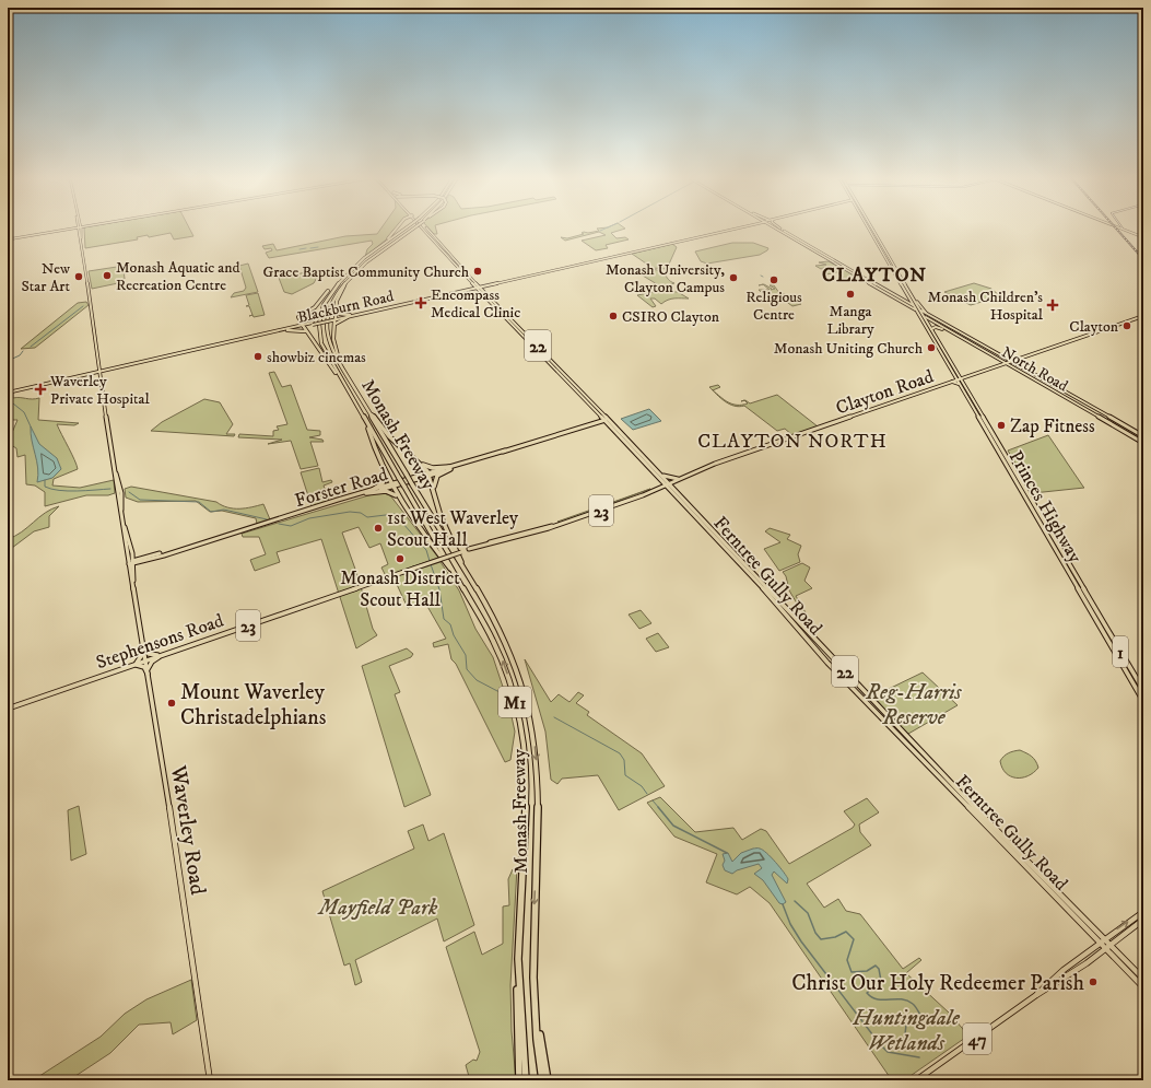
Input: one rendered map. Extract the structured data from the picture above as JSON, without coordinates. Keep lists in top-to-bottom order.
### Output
{
  "streets": {
    "highway": ["Monash Freeway", "M1"],
    "main road": [
      "Blackburn Road",
      "22",
      "North Road",
      "Clayton Road",
      "Forster Road",
      "Princes Highway",
      "23",
      "Ferntree Gully Road",
      "Stephensons Road",
      "1",
      "Waverley Road",
      "47"
    ]
  },
  "crossings": [
    ["Blackburn Road", "Ferntree Gully Road"],
    ["North Road", "Clayton Road"],
    ["North Road", "Princes Highway"],
    ["Clayton Road", "Princes Highway"],
    ["Clayton Road", "Ferntree Gully Road"],
    ["Clayton Road", "Stephensons Road"],
    ["Forster Road", "Ferntree Gully Road"],
    ["Forster Road", "Waverley Road"],
    ["Ferntree Gully Road", "Stephensons Road"],
    ["Ferntree Gully Road", "47"],
    ["Stephensons Road", "Waverley Road"]
  ],
  "districts": ["CLAYTON", "CLAYTON NORTH"],
  "parks": ["Reg-Harris Reserve", "Mayfield Park", "Huntingdale Wetlands"],
  "places": {
    "other": [
      "Grace Baptist Community Church",
      "Monash Aquatic and Recreation Centre",
      "New Star Art",
      "Monash University, Clayton Campus",
      "Religious Centre",
      "Manga Library",
      "CSIRO Clayton",
      "Clayton",
      "Monash Uniting Church",
      "showbiz cinemas",
      "Zap Fitness",
      "1st West Waverley Scout Hall",
      "Monash District Scout Hall",
      "Mount Waverley Christadelphians",
      "Christ Our Holy Redeemer Parish"
    ],
    "health": ["Encompass Medical Clinic", "Monash Children's Hospital", "Waverley Private Hospital"]
  }
}
